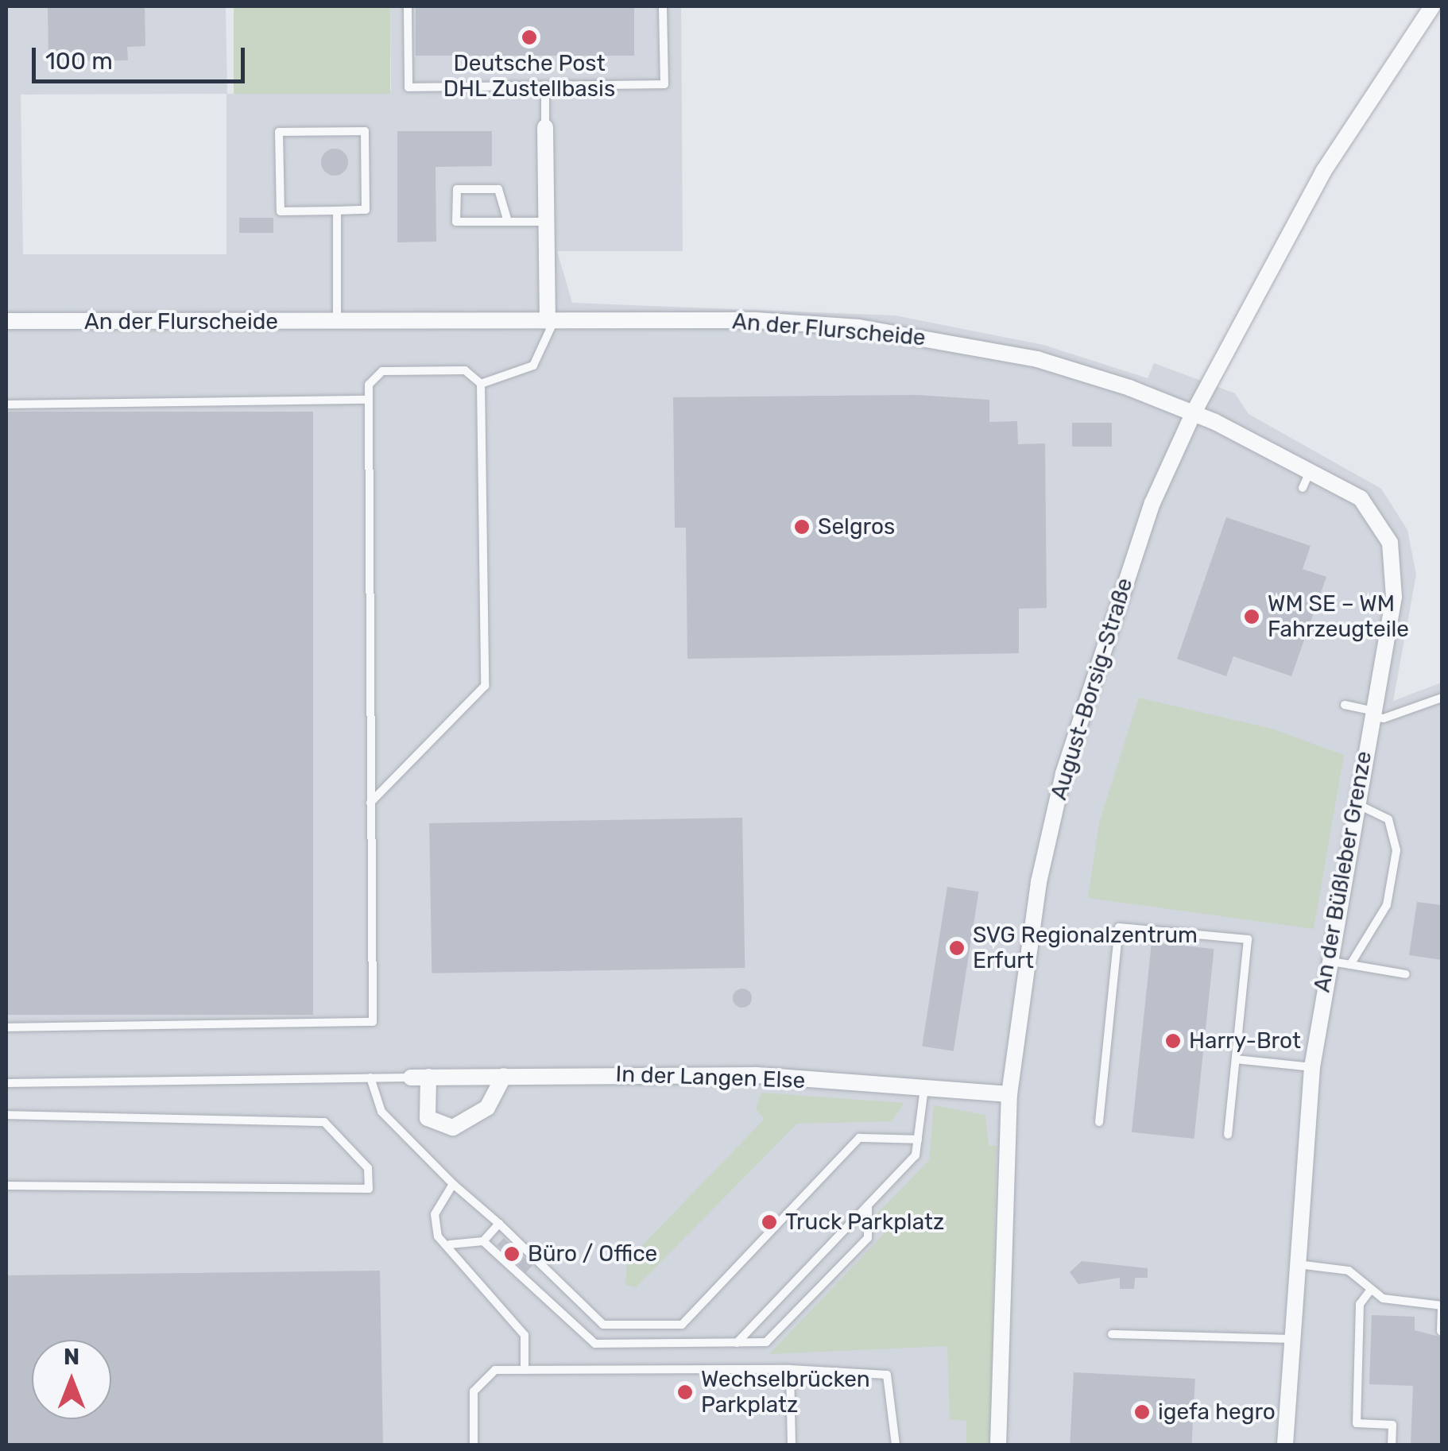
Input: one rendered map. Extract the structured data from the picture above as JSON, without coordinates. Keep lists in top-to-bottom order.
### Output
{
  "streets": {
    "street": [
      "An der Flurscheide",
      "August-Borsig-Straße",
      "An der Büßleber Grenze",
      "In der Langen Else"
    ]
  },
  "crossings": [
    ["An der Flurscheide", "August-Borsig-Straße"],
    ["An der Flurscheide", "An der Büßleber Grenze"],
    ["August-Borsig-Straße", "An der Büßleber Grenze"],
    ["August-Borsig-Straße", "In der Langen Else"]
  ],
  "places": [
    "Deutsche Post DHL Zustellbasis",
    "Selgros",
    "WM SE – WM Fahrzeugteile",
    "SVG Regionalzentrum Erfurt",
    "Harry-Brot",
    "Truck Parkplatz",
    "Büro / Office",
    "Wechselbrücken Parkplatz",
    "igefa hegro"
  ],
  "scale_bar": "100 m",
  "north": "top"
}
